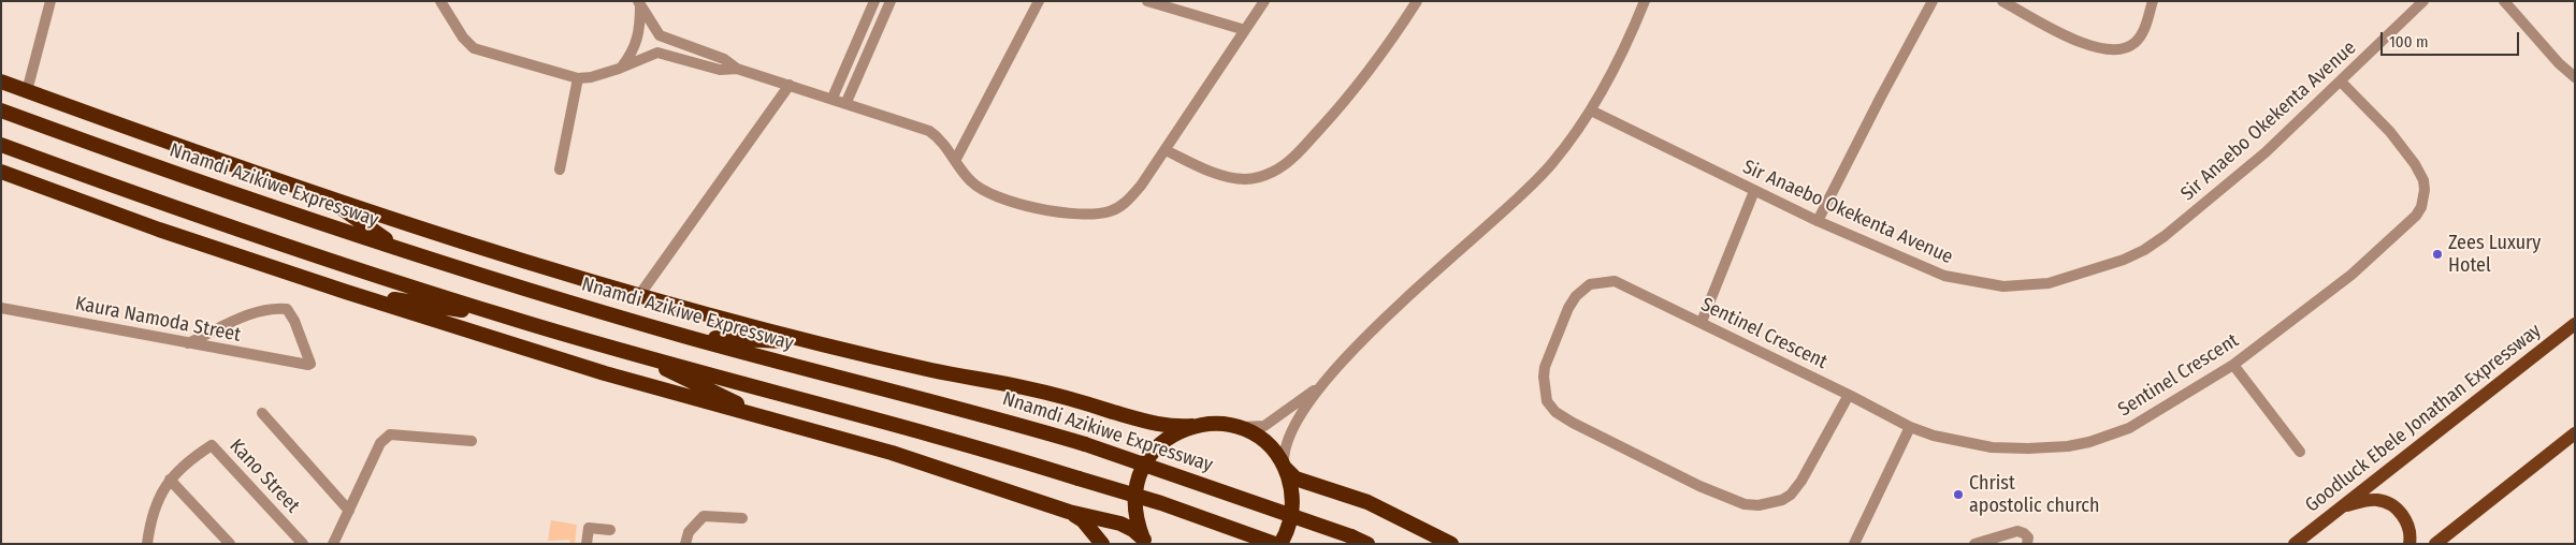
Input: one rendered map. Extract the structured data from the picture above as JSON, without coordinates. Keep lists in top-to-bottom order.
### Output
{
  "streets": {
    "highway": ["Nnamdi Azikiwe Expressway"],
    "main road": ["Goodluck Ebele Jonathan Expressway"],
    "street": [
      "Sir Anaebo Okekenta Avenue",
      "Kaura Namoda Street",
      "Sentinel Crescent",
      "Kano Street"
    ]
  },
  "crossings": [
    ["Sir Anaebo Okekenta Avenue", "Sentinel Crescent"]
  ],
  "places": ["Zees Luxury Hotel", "Christ apostolic church"],
  "scale_bar": "100 m"
}
